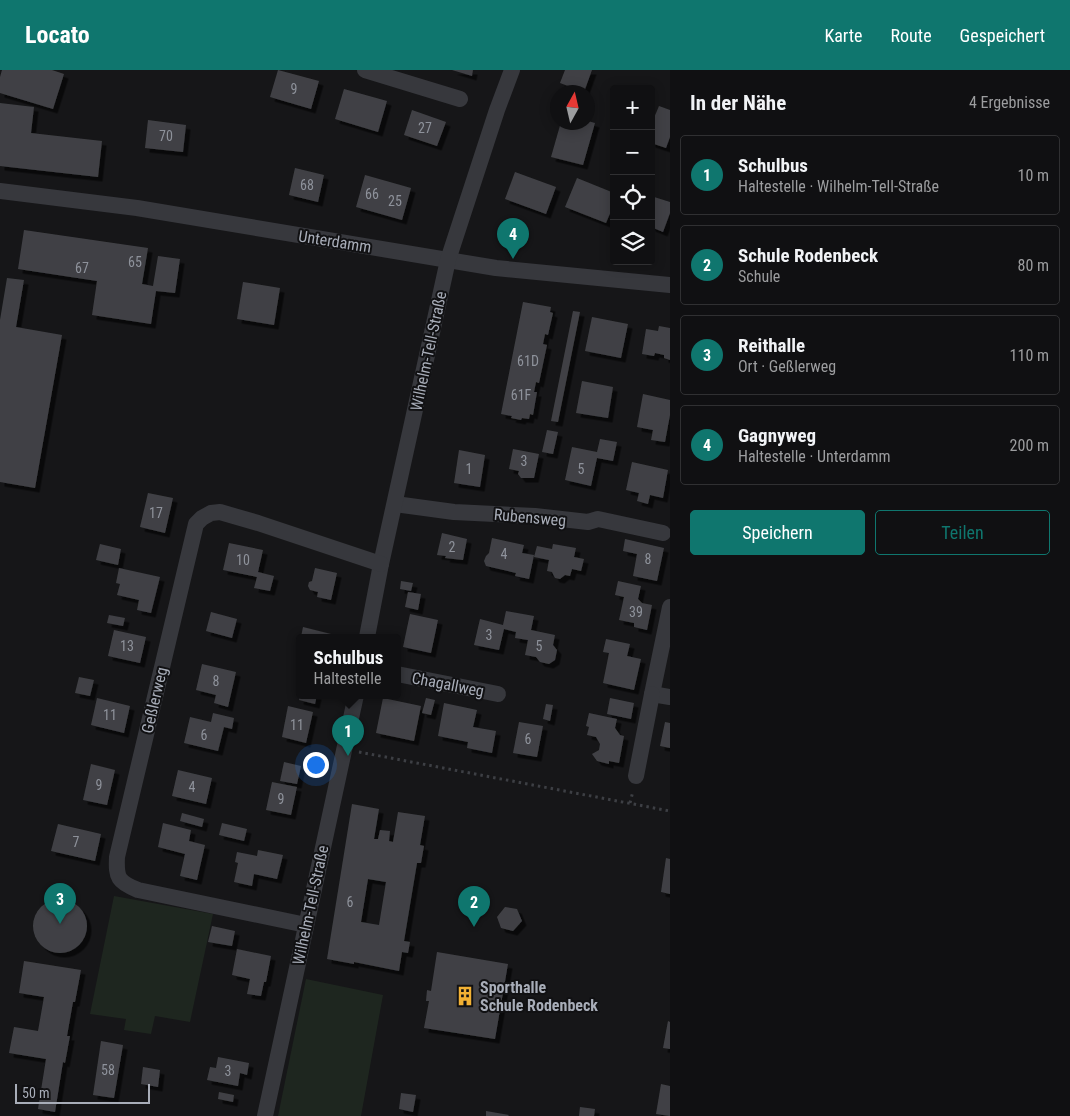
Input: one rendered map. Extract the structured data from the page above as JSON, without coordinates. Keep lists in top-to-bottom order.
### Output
{
  "streets": {
    "street": [
      "Unterdamm",
      "Wilhelm-Tell-Straße",
      "Rubensweg",
      "Chagallweg",
      "Geßlerweg"
    ]
  },
  "crossings": [
    ["Unterdamm", "Wilhelm-Tell-Straße"],
    ["Wilhelm-Tell-Straße", "Rubensweg"],
    ["Wilhelm-Tell-Straße", "Geßlerweg"]
  ],
  "places": {
    "building": ["Sporthalle Schule Rodenbeck"]
  },
  "house_numbers": [
    "9",
    "27",
    "70",
    "68",
    "66",
    "25",
    "65",
    "67",
    "61D",
    "61F",
    "3",
    "1",
    "5",
    "17",
    "2",
    "4",
    "8",
    "10",
    "39",
    "3",
    "13",
    "5",
    "8",
    "11",
    "11",
    "6",
    "6",
    "9",
    "4",
    "9",
    "7",
    "6",
    "58",
    "3"
  ],
  "scale_bar": "50 m",
  "north": "top",
  "page": {
    "header": "Locato",
    "nav": ["Karte", "Route", "Gespeichert"],
    "heading": ["In der Nähe", "4 Ergebnisse"],
    "map_buttons": ["+", "−"],
    "list": [
      {
        "mark": "1",
        "name": "Schulbus",
        "note": "Haltestelle · Wilhelm-Tell-Straße",
        "value": "10 m"
      },
      {
        "mark": "2",
        "name": "Schule Rodenbeck",
        "note": "Schule",
        "value": "80 m"
      },
      {
        "mark": "3",
        "name": "Reithalle",
        "note": "Ort · Geßlerweg",
        "value": "110 m"
      },
      {
        "mark": "4",
        "name": "Gagnyweg",
        "note": "Haltestelle · Unterdamm",
        "value": "200 m"
      }
    ],
    "pins": [
      "4",
      "1",
      "3",
      "2"
    ],
    "buttons": ["Speichern", "Teilen"],
    "popup": ["Schulbus", "Haltestelle"],
    "scale": "50 m"
  }
}
